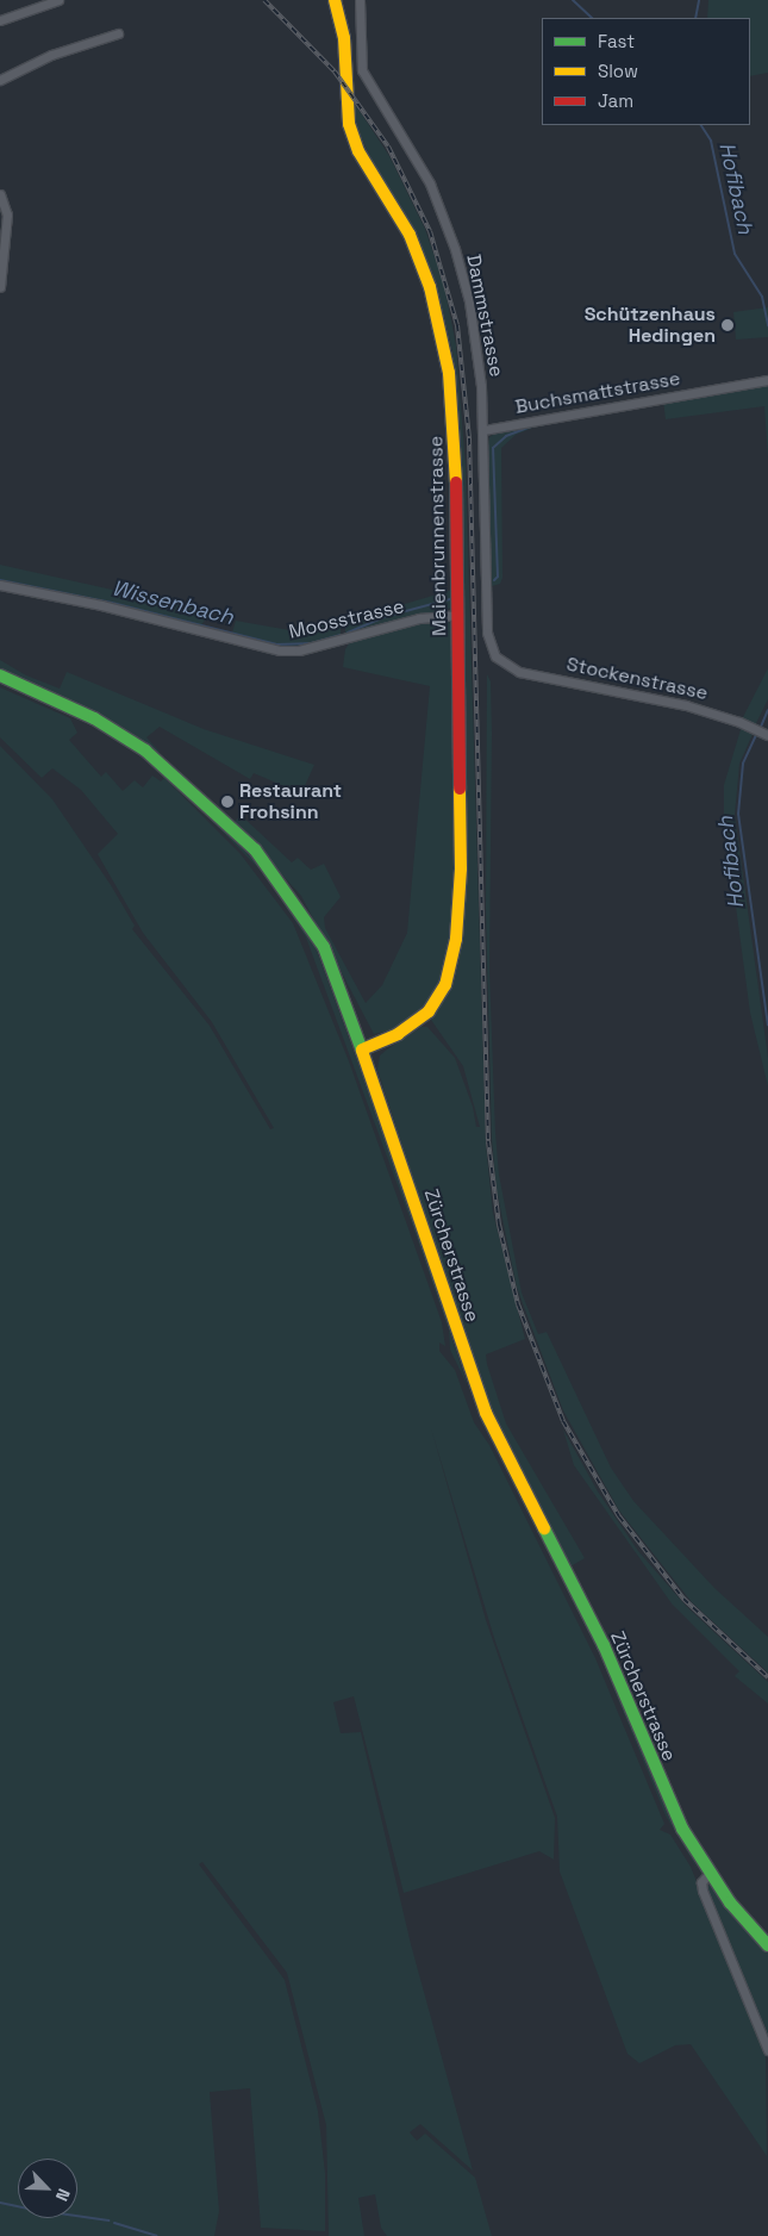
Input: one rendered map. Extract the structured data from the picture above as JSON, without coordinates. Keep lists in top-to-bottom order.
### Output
{
  "streets": {
    "main road": ["Maienbrunnenstrasse", "Zürcherstrasse"],
    "street": [
      "Dammstrasse",
      "Buchsmattstrasse",
      "Moosstrasse",
      "Stockenstrasse"
    ]
  },
  "crossings": [
    ["Dammstrasse", "Buchsmattstrasse"],
    ["Dammstrasse", "Stockenstrasse"],
    ["Maienbrunnenstrasse", "Moosstrasse"],
    ["Maienbrunnenstrasse", "Zürcherstrasse"]
  ],
  "water": ["Hofibach", "Wissenbach"],
  "places": ["Schützenhaus Hedingen", "Restaurant Frohsinn"],
  "legend": ["Fast", "Slow", "Jam"],
  "north": "bottom right"
}
